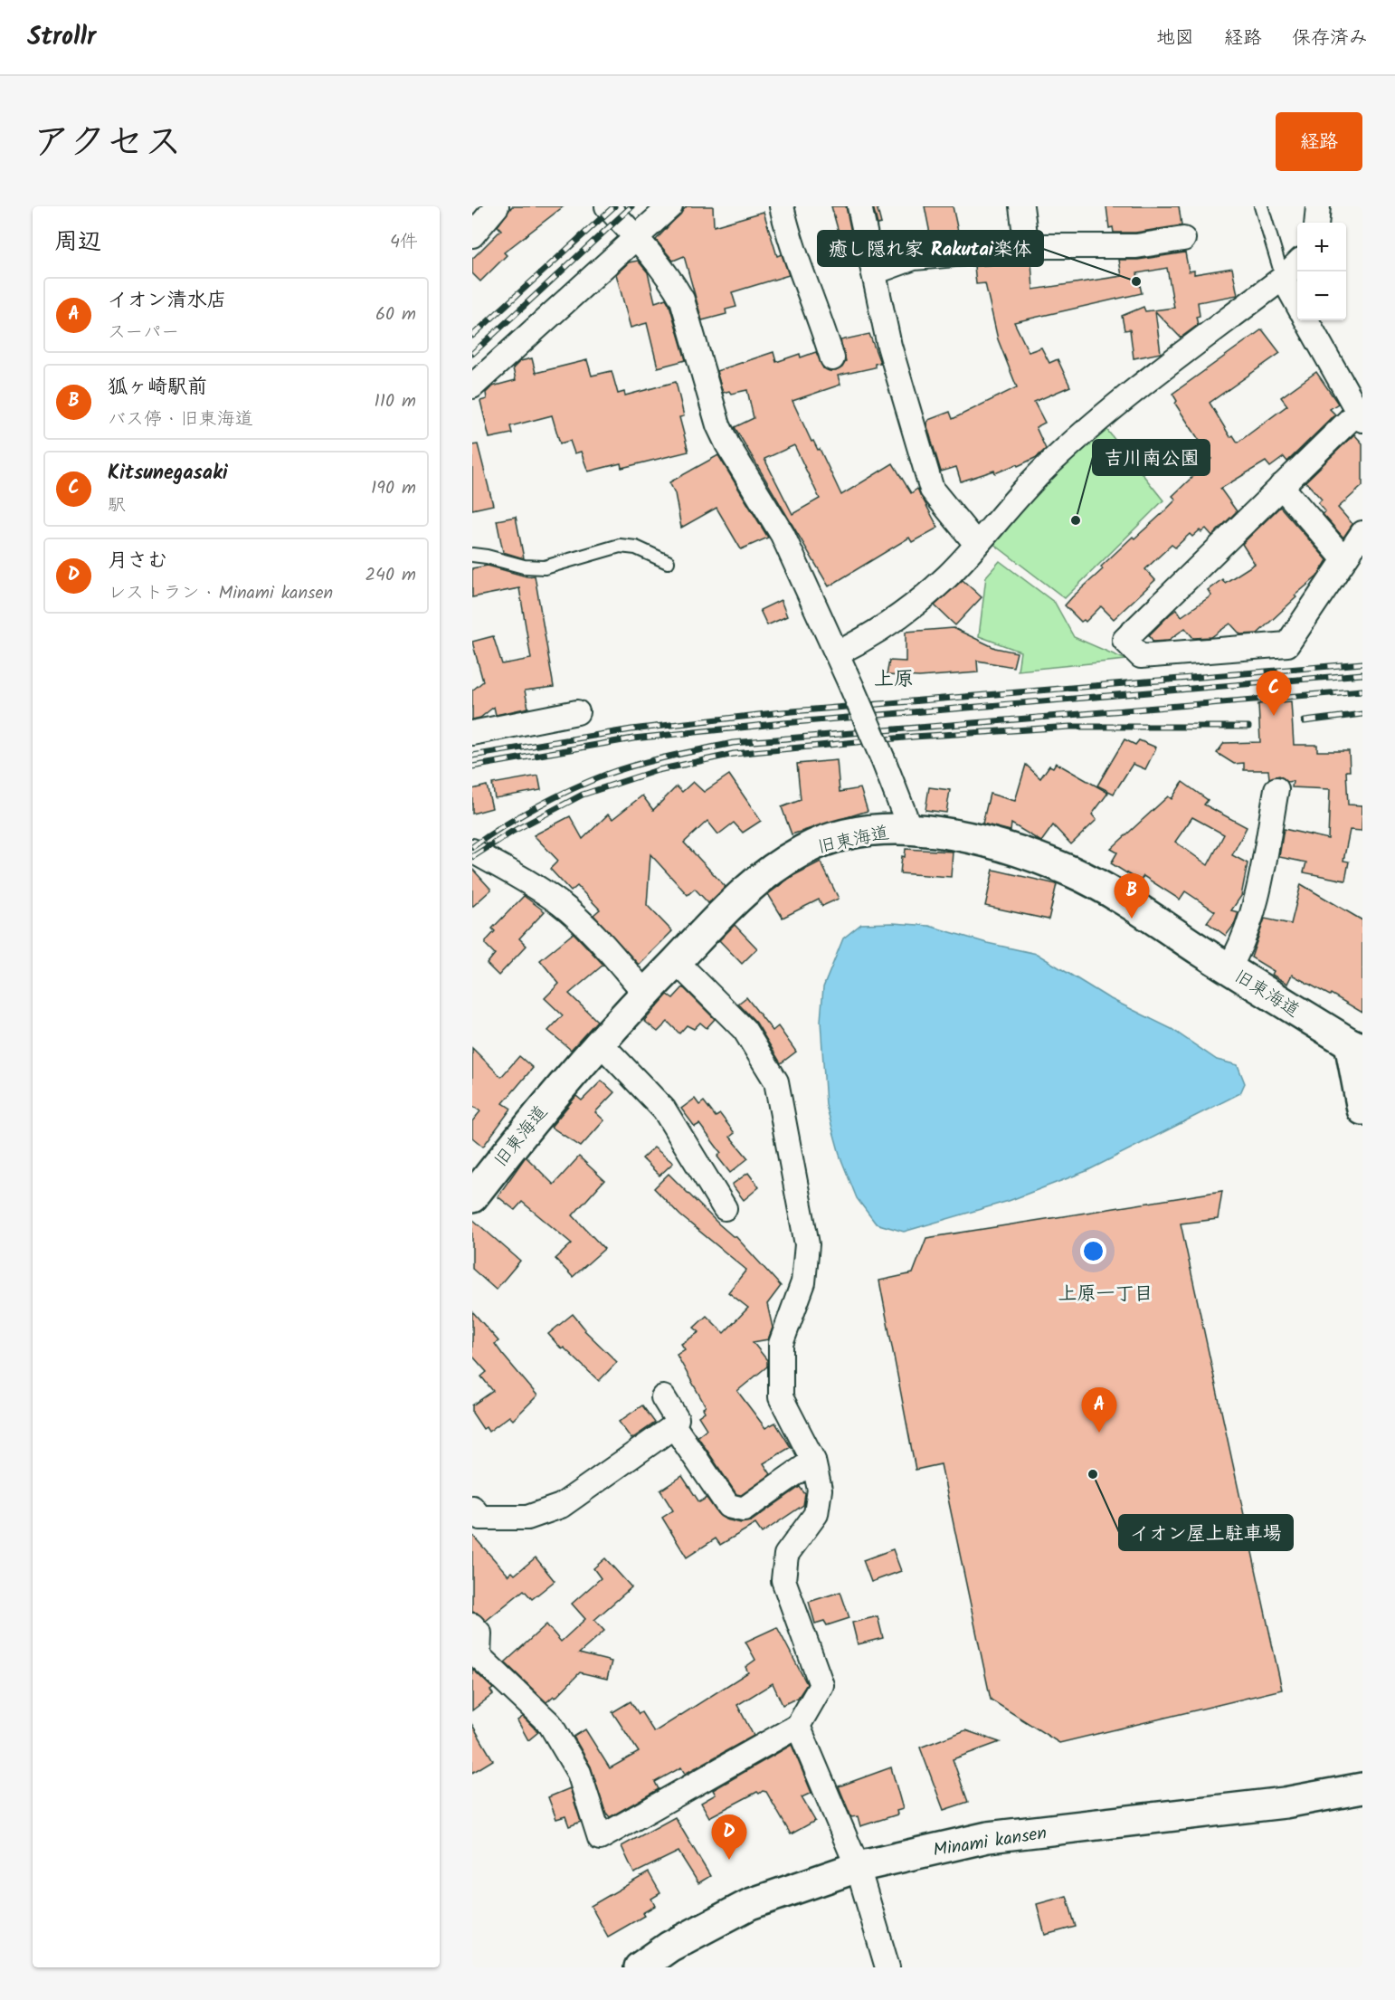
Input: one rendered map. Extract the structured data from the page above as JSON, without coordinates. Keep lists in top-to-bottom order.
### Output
{
  "streets": {
    "street": ["旧東海道", "Minami kansen"]
  },
  "districts": ["上原", "上原一丁目"],
  "places": ["癒し隠れ家 Rakutai楽体", "吉川南公園", "イオン屋上駐車場"],
  "page": {
    "header": "Strollr",
    "nav": ["地図", "経路", "保存済み"],
    "title": "アクセス",
    "buttons": "経路",
    "heading": ["周辺", "4件"],
    "map_buttons": ["+", "−"],
    "list": [
      {
        "mark": "A",
        "name": "イオン清水店",
        "note": "スーパー",
        "value": "60 m"
      },
      {
        "mark": "B",
        "name": "狐ヶ崎駅前",
        "note": "バス停 · 旧東海道",
        "value": "110 m"
      },
      {
        "mark": "C",
        "name": "Kitsunegasaki",
        "note": "駅",
        "value": "190 m"
      },
      {
        "mark": "D",
        "name": "月さむ",
        "note": "レストラン · Minami kansen",
        "value": "240 m"
      }
    ],
    "pins": [
      "C",
      "B",
      "A",
      "D"
    ]
  }
}
